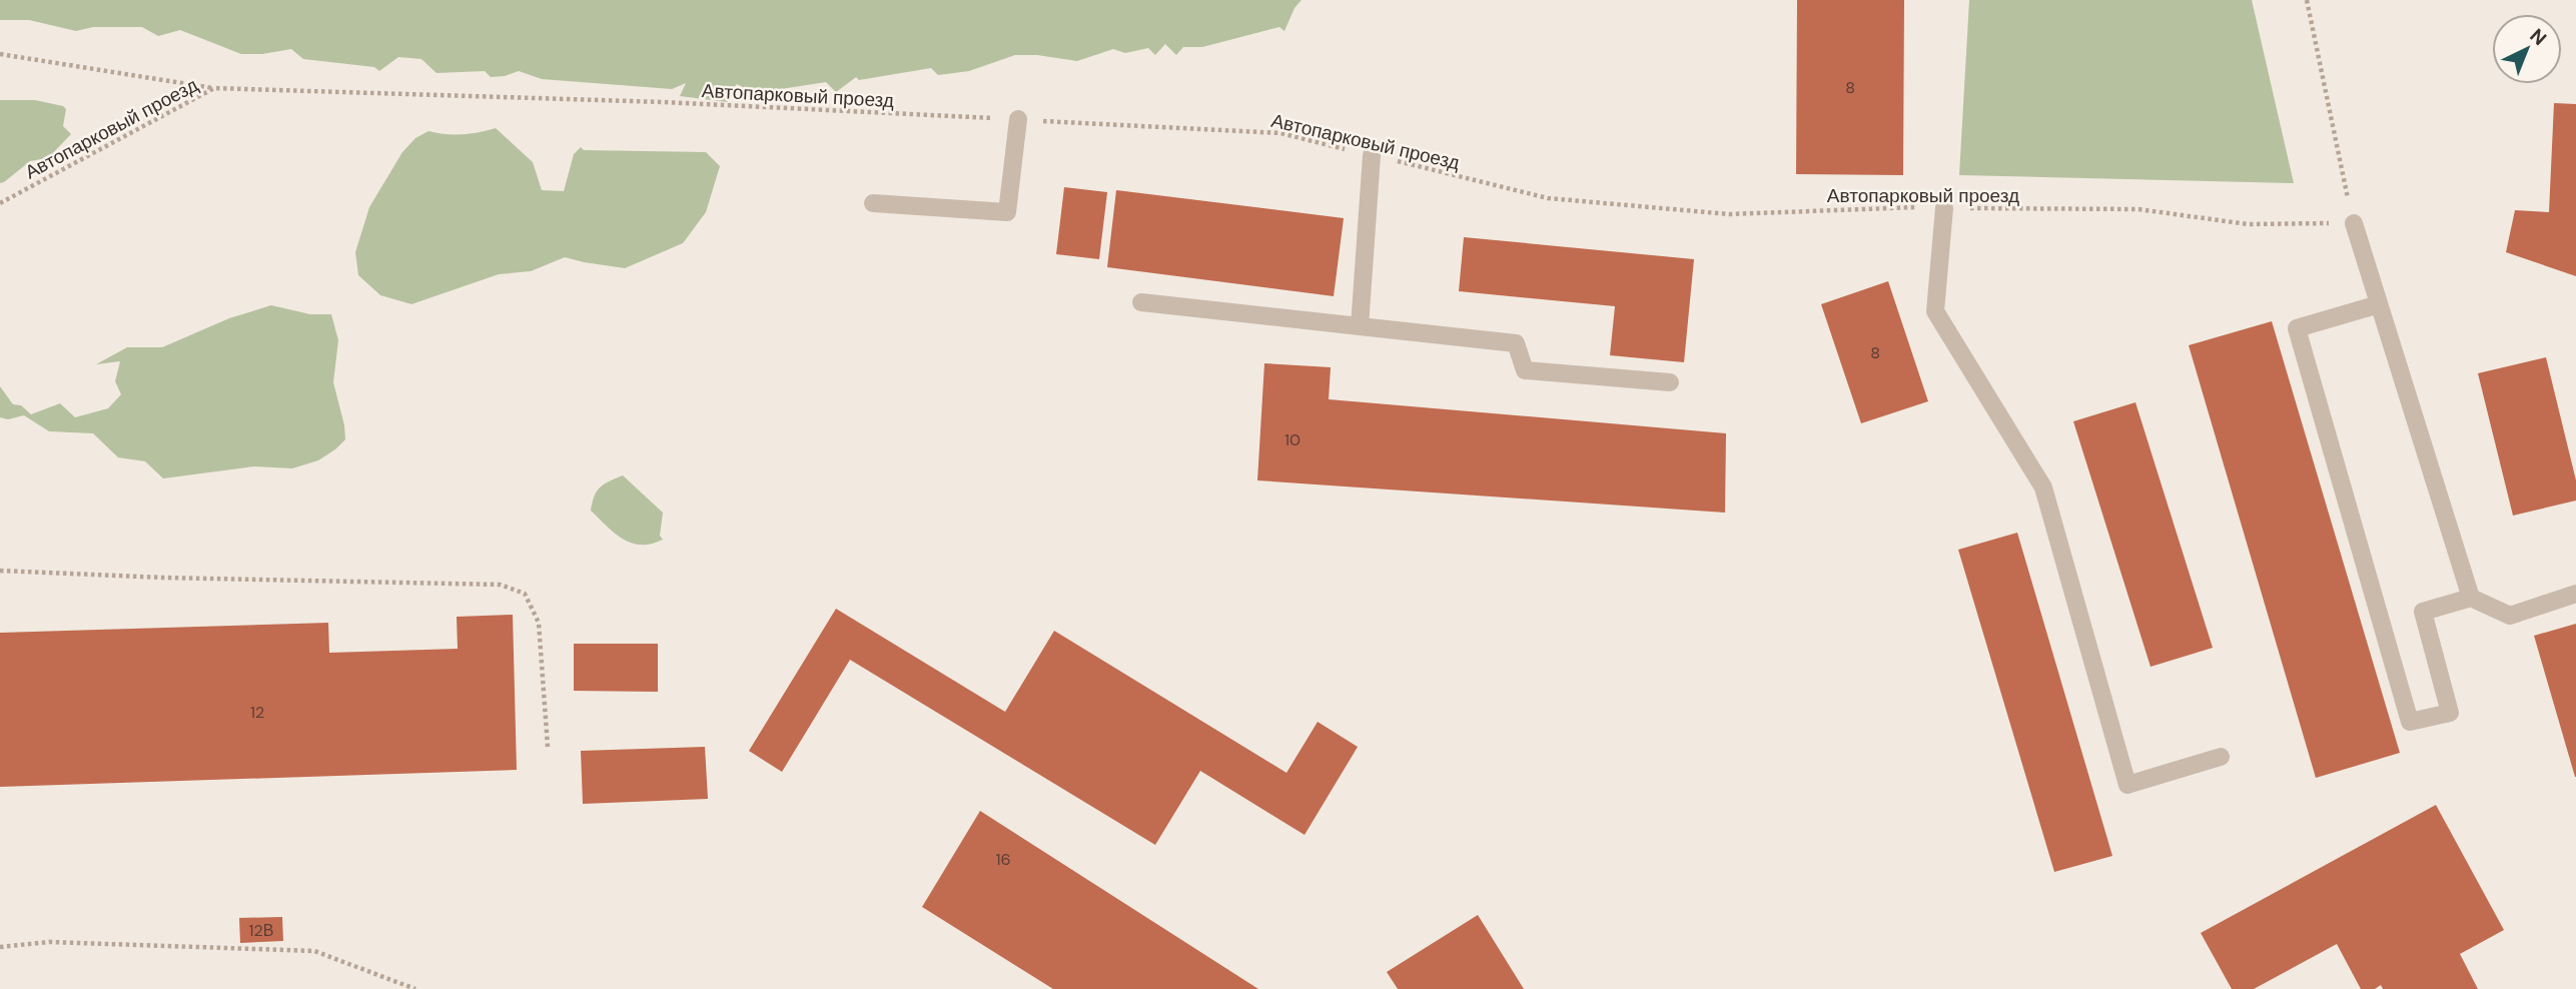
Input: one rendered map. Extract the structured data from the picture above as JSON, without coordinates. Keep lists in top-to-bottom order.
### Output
{
  "streets": {
    "path": ["Автопарковый проезд"]
  },
  "house_numbers": [
    "8",
    "8",
    "10",
    "12",
    "16",
    "12В"
  ],
  "north": "top right"
}
